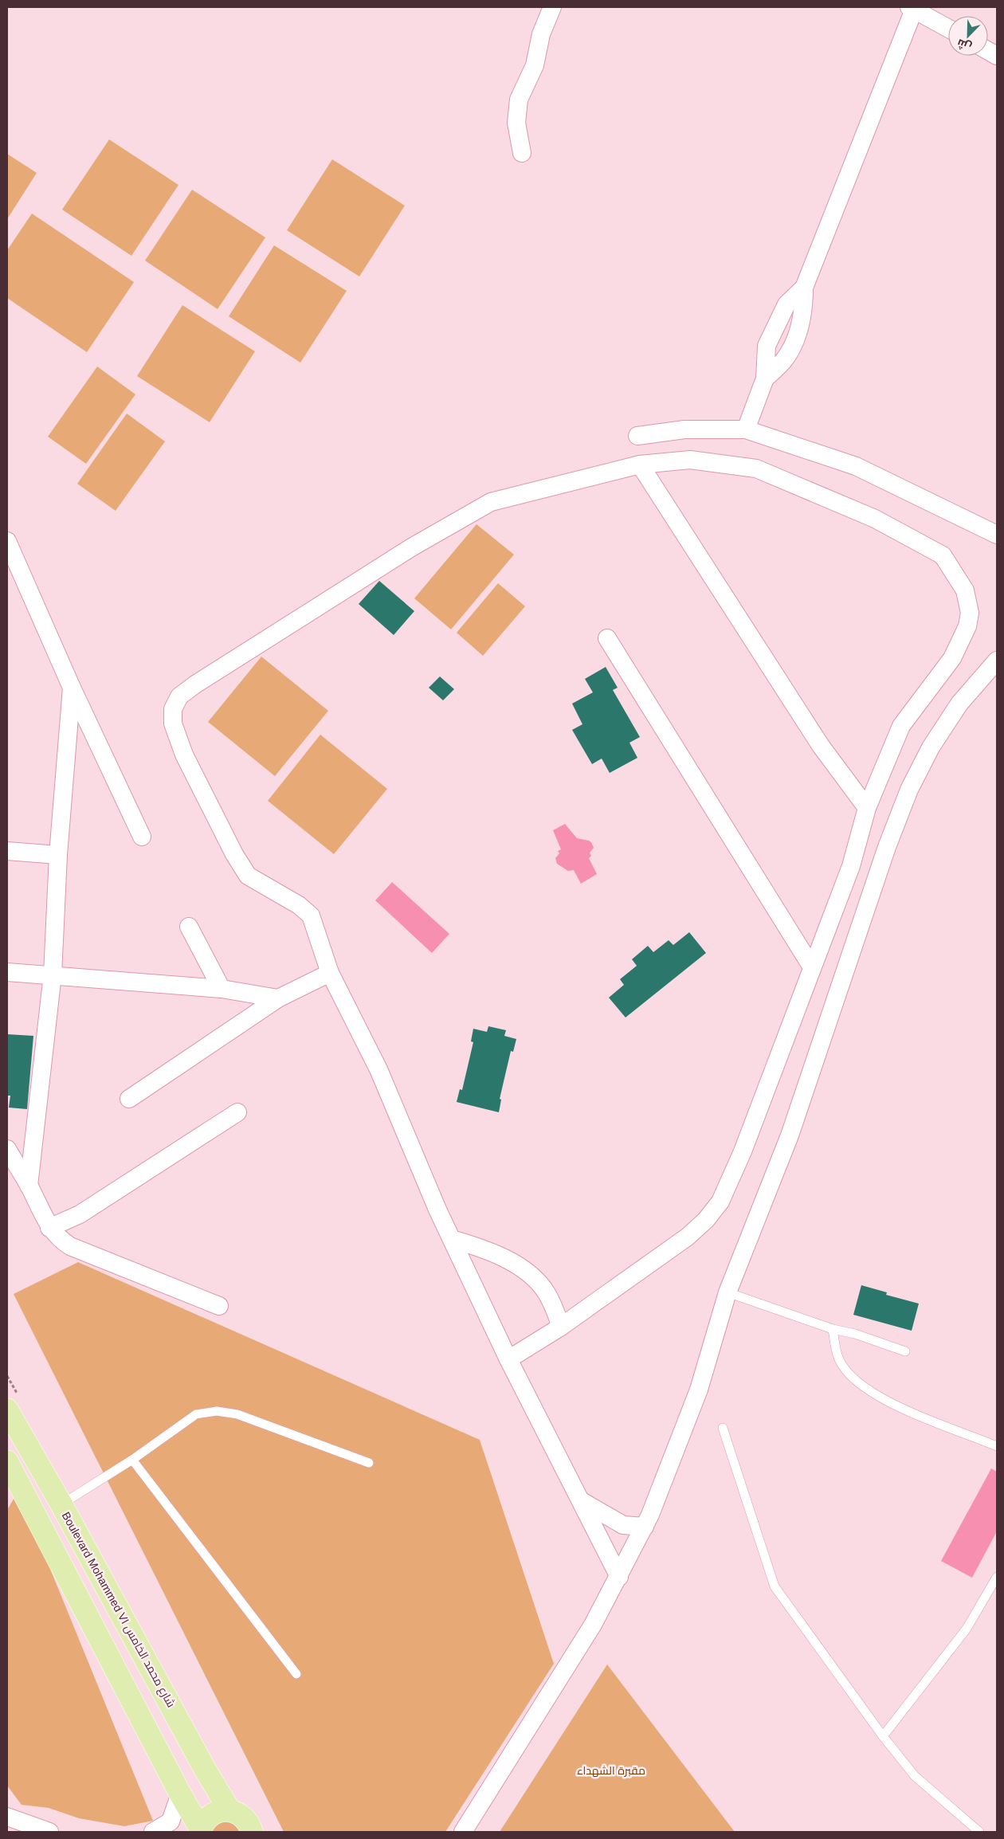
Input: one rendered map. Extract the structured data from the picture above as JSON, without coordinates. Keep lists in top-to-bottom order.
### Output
{
  "streets": {
    "main road": ["Boulevard Mohammed VI شارع محمد الخامس"]
  },
  "parks": ["مقبرة الشهداء"],
  "north": "bottom left"
}
